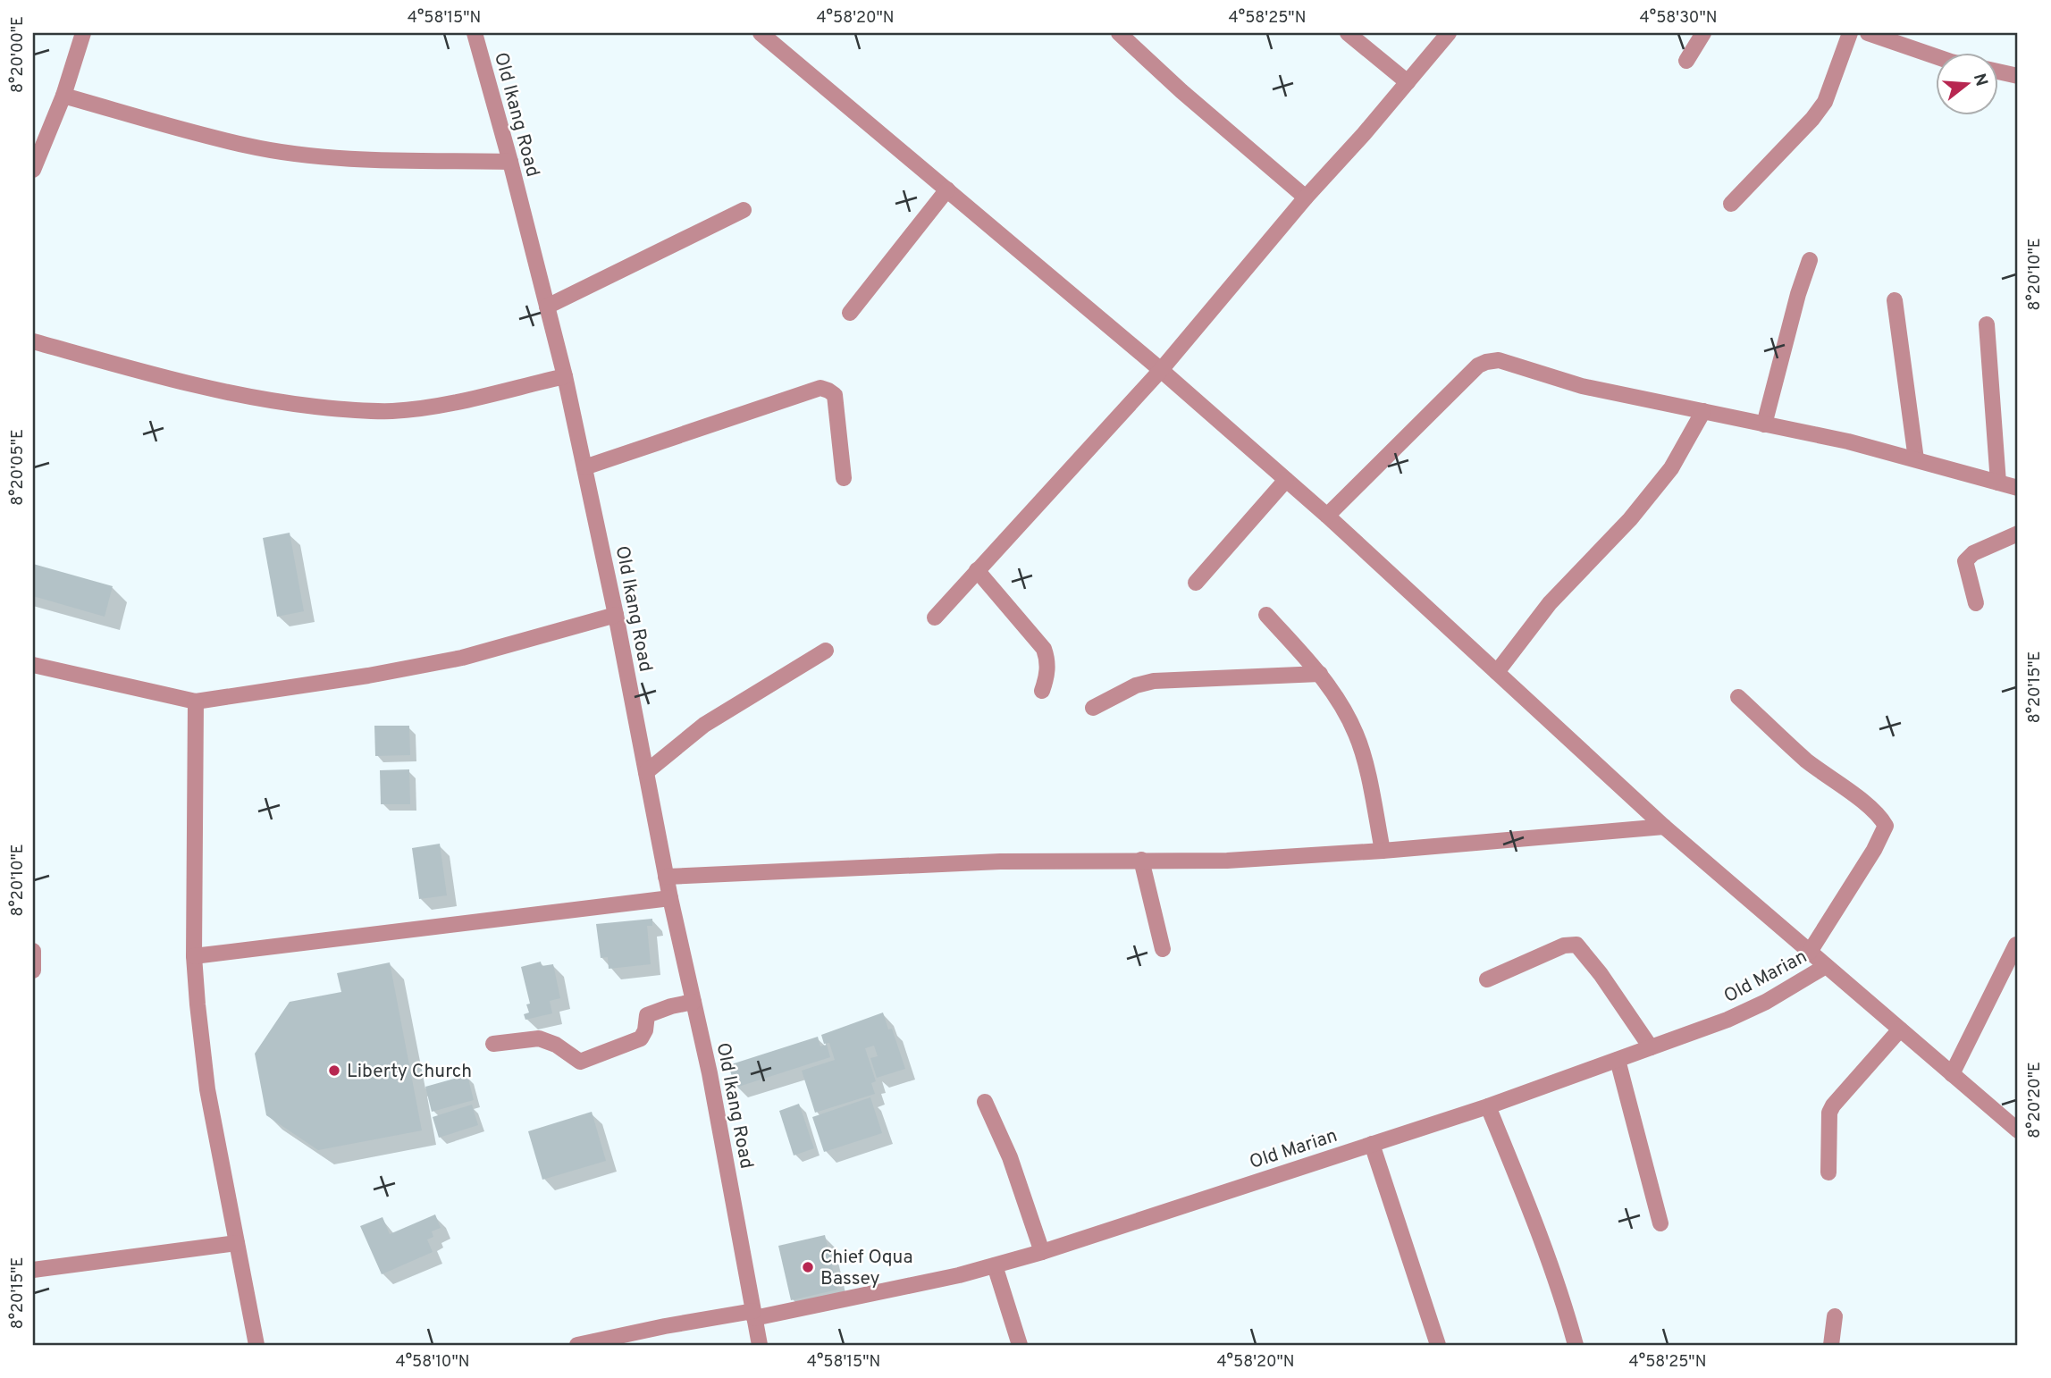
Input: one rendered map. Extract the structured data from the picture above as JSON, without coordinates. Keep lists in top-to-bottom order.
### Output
{
  "streets": {
    "street": ["Old Ikang Road", "Old Marian"]
  },
  "crossings": [
    ["Old Ikang Road", "Old Marian"]
  ],
  "places": ["Liberty Church", "Chief Oqua Bassey"],
  "north": "right",
  "coordinates": [
    "4°58'15\"N",
    "4°58'20\"N",
    "4°58'25\"N",
    "4°58'30\"N",
    "8°20'00\"E",
    "8°20'10\"E",
    "8°20'05\"E",
    "8°20'15\"E",
    "8°20'20\"E",
    "4°58'10\"N"
  ]
}
